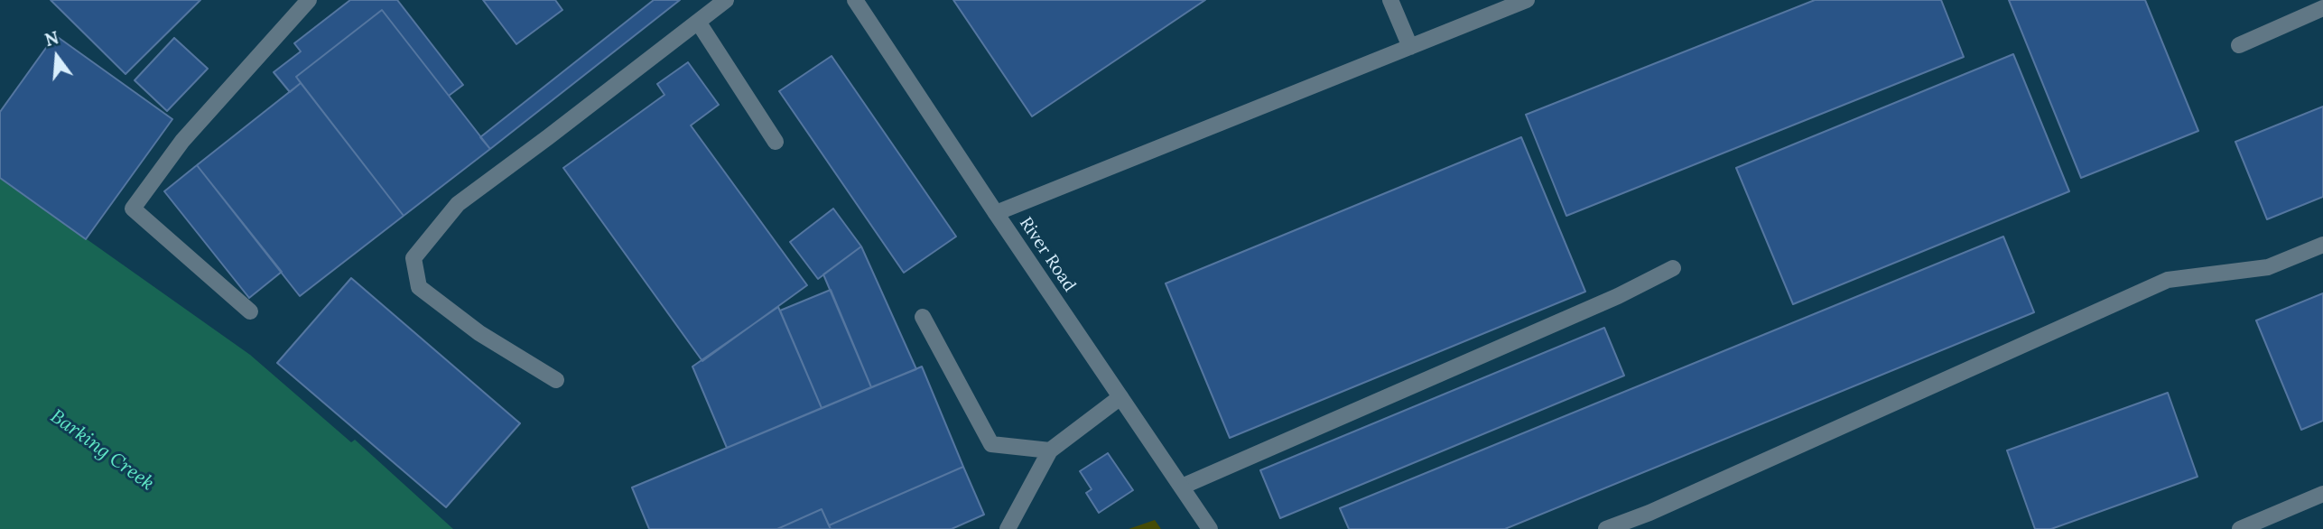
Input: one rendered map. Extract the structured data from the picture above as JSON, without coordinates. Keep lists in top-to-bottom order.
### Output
{
  "streets": {
    "street": ["River Road"]
  },
  "water": ["Barking Creek"],
  "north": "top"
}
